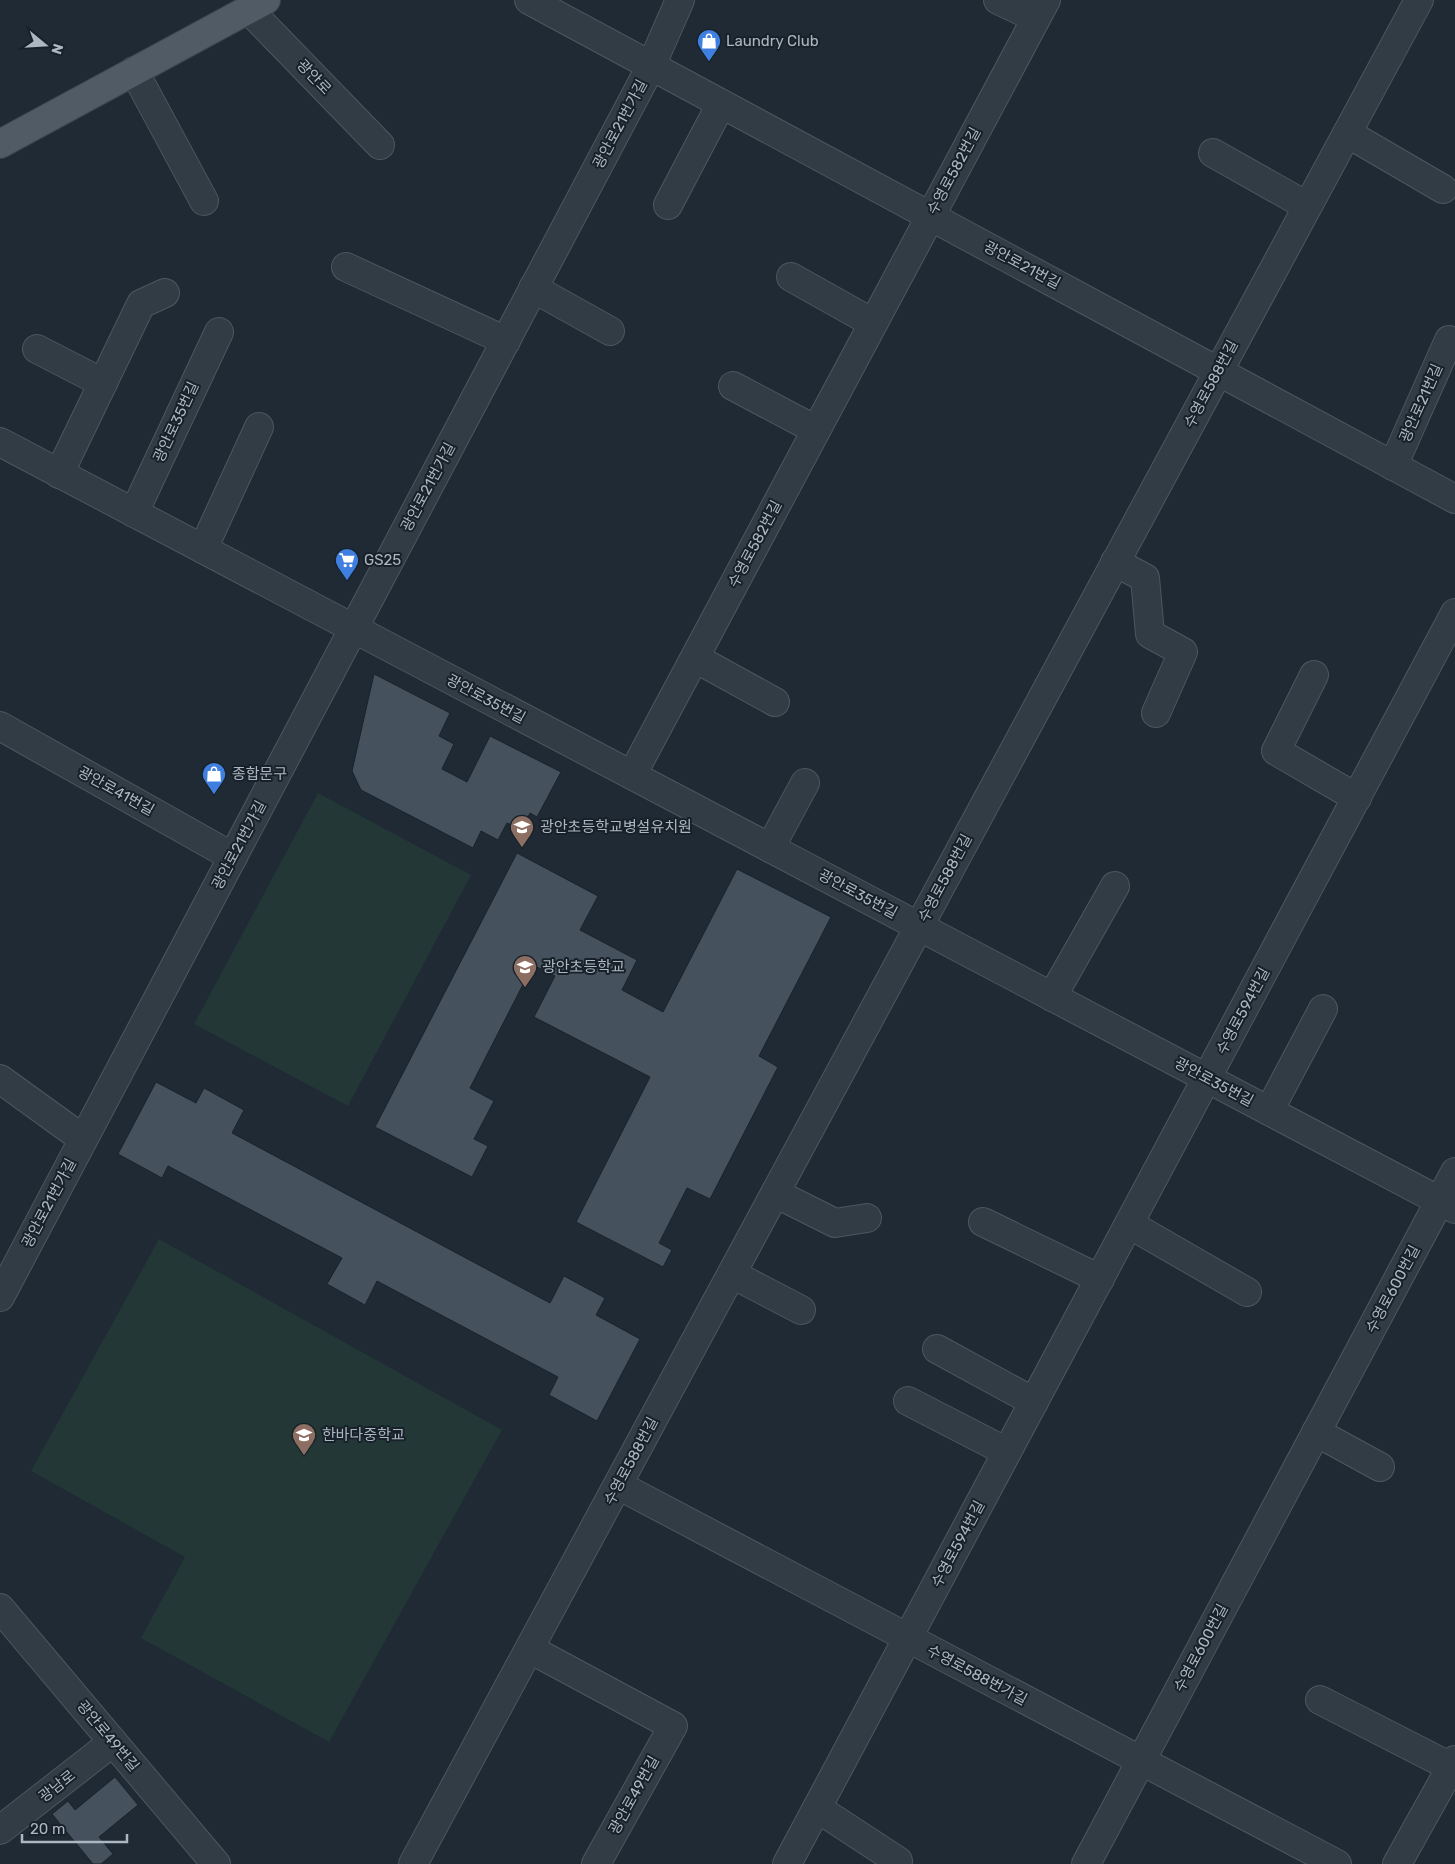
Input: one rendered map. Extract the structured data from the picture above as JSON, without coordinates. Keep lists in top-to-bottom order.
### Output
{
  "streets": {
    "main road": ["광안로"],
    "street": [
      "광안로21번가길",
      "수영로582번길",
      "광안로21번길",
      "수영로588번길",
      "광안로35번길",
      "광안로41번길",
      "수영로594번길",
      "수영로600번길",
      "수영로588번가길",
      "광안로49번길",
      "광남로"
    ]
  },
  "crossings": [
    ["광안로21번가길", "광안로21번길"],
    ["광안로21번가길", "광안로35번길"],
    ["광안로21번가길", "광안로41번길"],
    ["수영로582번길", "광안로21번길"],
    ["수영로582번길", "광안로35번길"],
    ["광안로21번길", "수영로588번길"],
    ["수영로588번길", "광안로35번길"],
    ["수영로588번길", "수영로588번가길"],
    ["수영로588번길", "광안로49번길"],
    ["광안로35번길", "수영로594번길"],
    ["광안로35번길", "수영로600번길"],
    ["수영로594번길", "수영로588번가길"],
    ["수영로600번길", "수영로588번가길"],
    ["광안로49번길", "광남로"]
  ],
  "places": {
    "shop": ["Laundry Club", "종합문구"],
    "supermarket": ["GS25"],
    "school or university": ["광안초등학교병설유치원", "광안초등학교", "한바다중학교"]
  },
  "scale_bar": "20 m",
  "north": "right"
}
